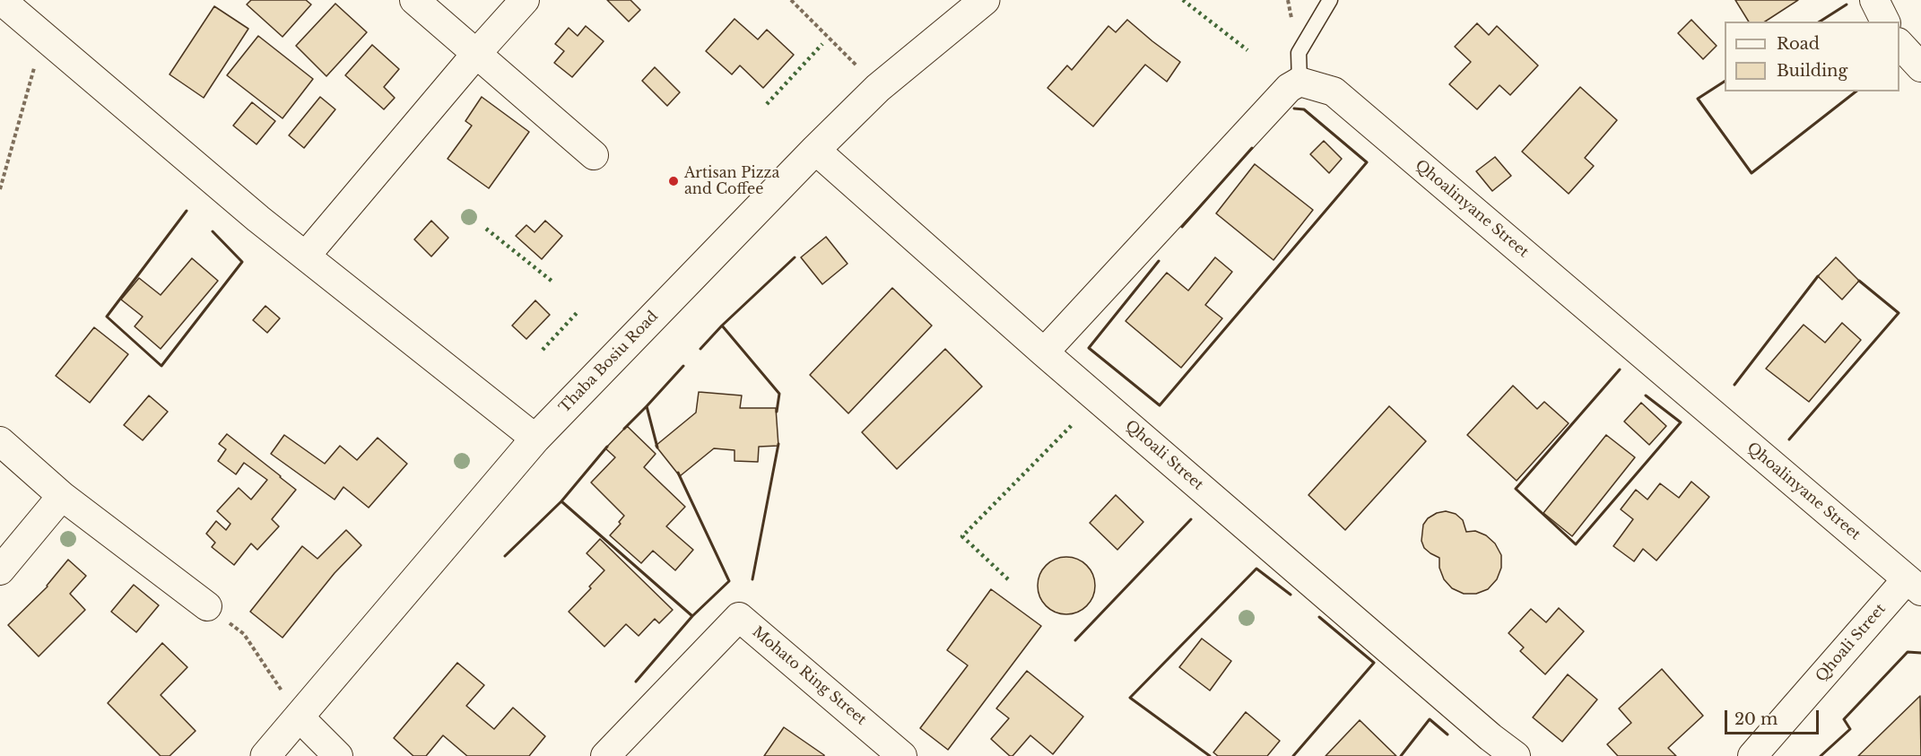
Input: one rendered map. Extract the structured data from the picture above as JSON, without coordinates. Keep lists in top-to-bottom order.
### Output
{
  "streets": {
    "street": [
      "Qhoalinyane Street",
      "Thaba Bosiu Road",
      "Qhoali Street",
      "Mohato Ring Street"
    ]
  },
  "crossings": [
    ["Qhoalinyane Street", "Qhoali Street"],
    ["Thaba Bosiu Road", "Qhoali Street"]
  ],
  "places": ["Artisan Pizza and Coffee"],
  "legend": ["Road", "Building"],
  "scale_bar": "20 m"
}
